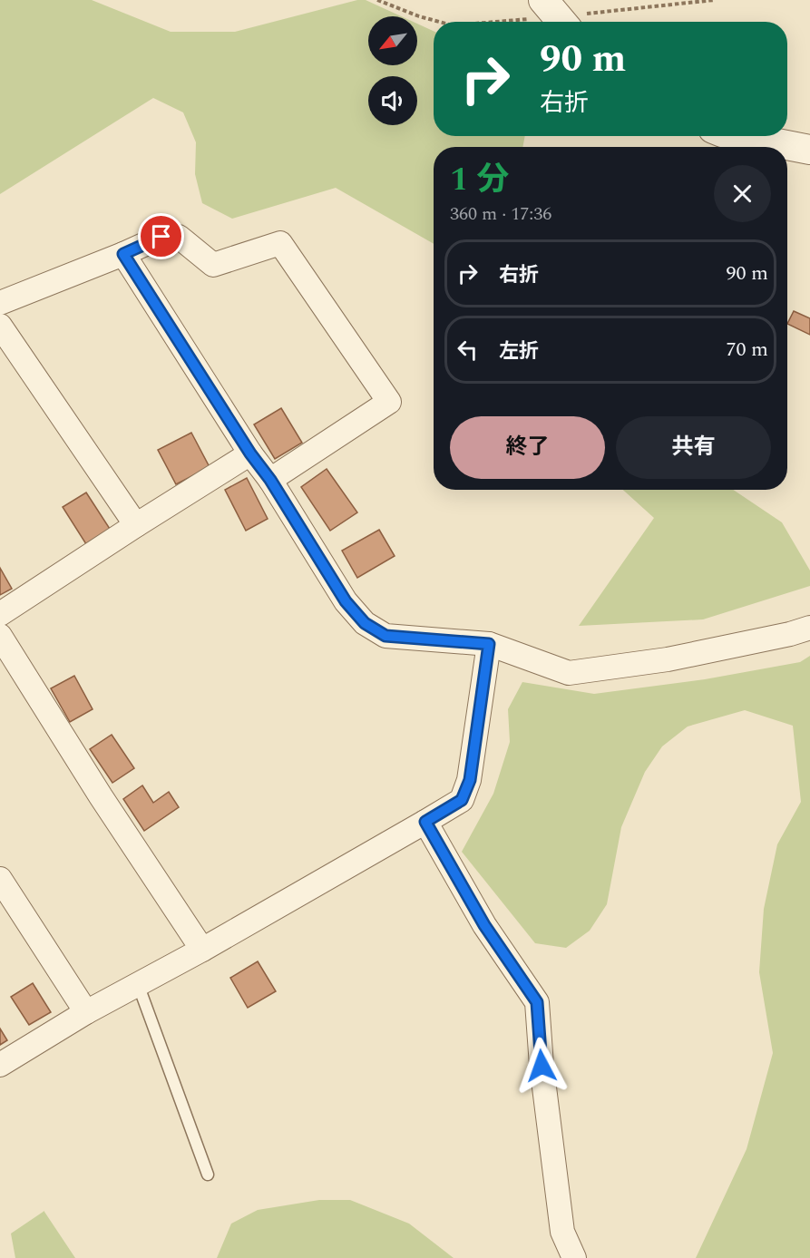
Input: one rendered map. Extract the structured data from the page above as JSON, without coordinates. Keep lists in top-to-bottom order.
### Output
{
  "north": "bottom left",
  "page": {
    "turn": ["90 m", "右折"],
    "heading": ["1 分", "360 m · 17:36"],
    "list": [
      {
        "name": "右折",
        "value": "90 m"
      },
      {
        "name": "左折",
        "value": "70 m"
      }
    ],
    "buttons": ["終了", "共有"]
  }
}
